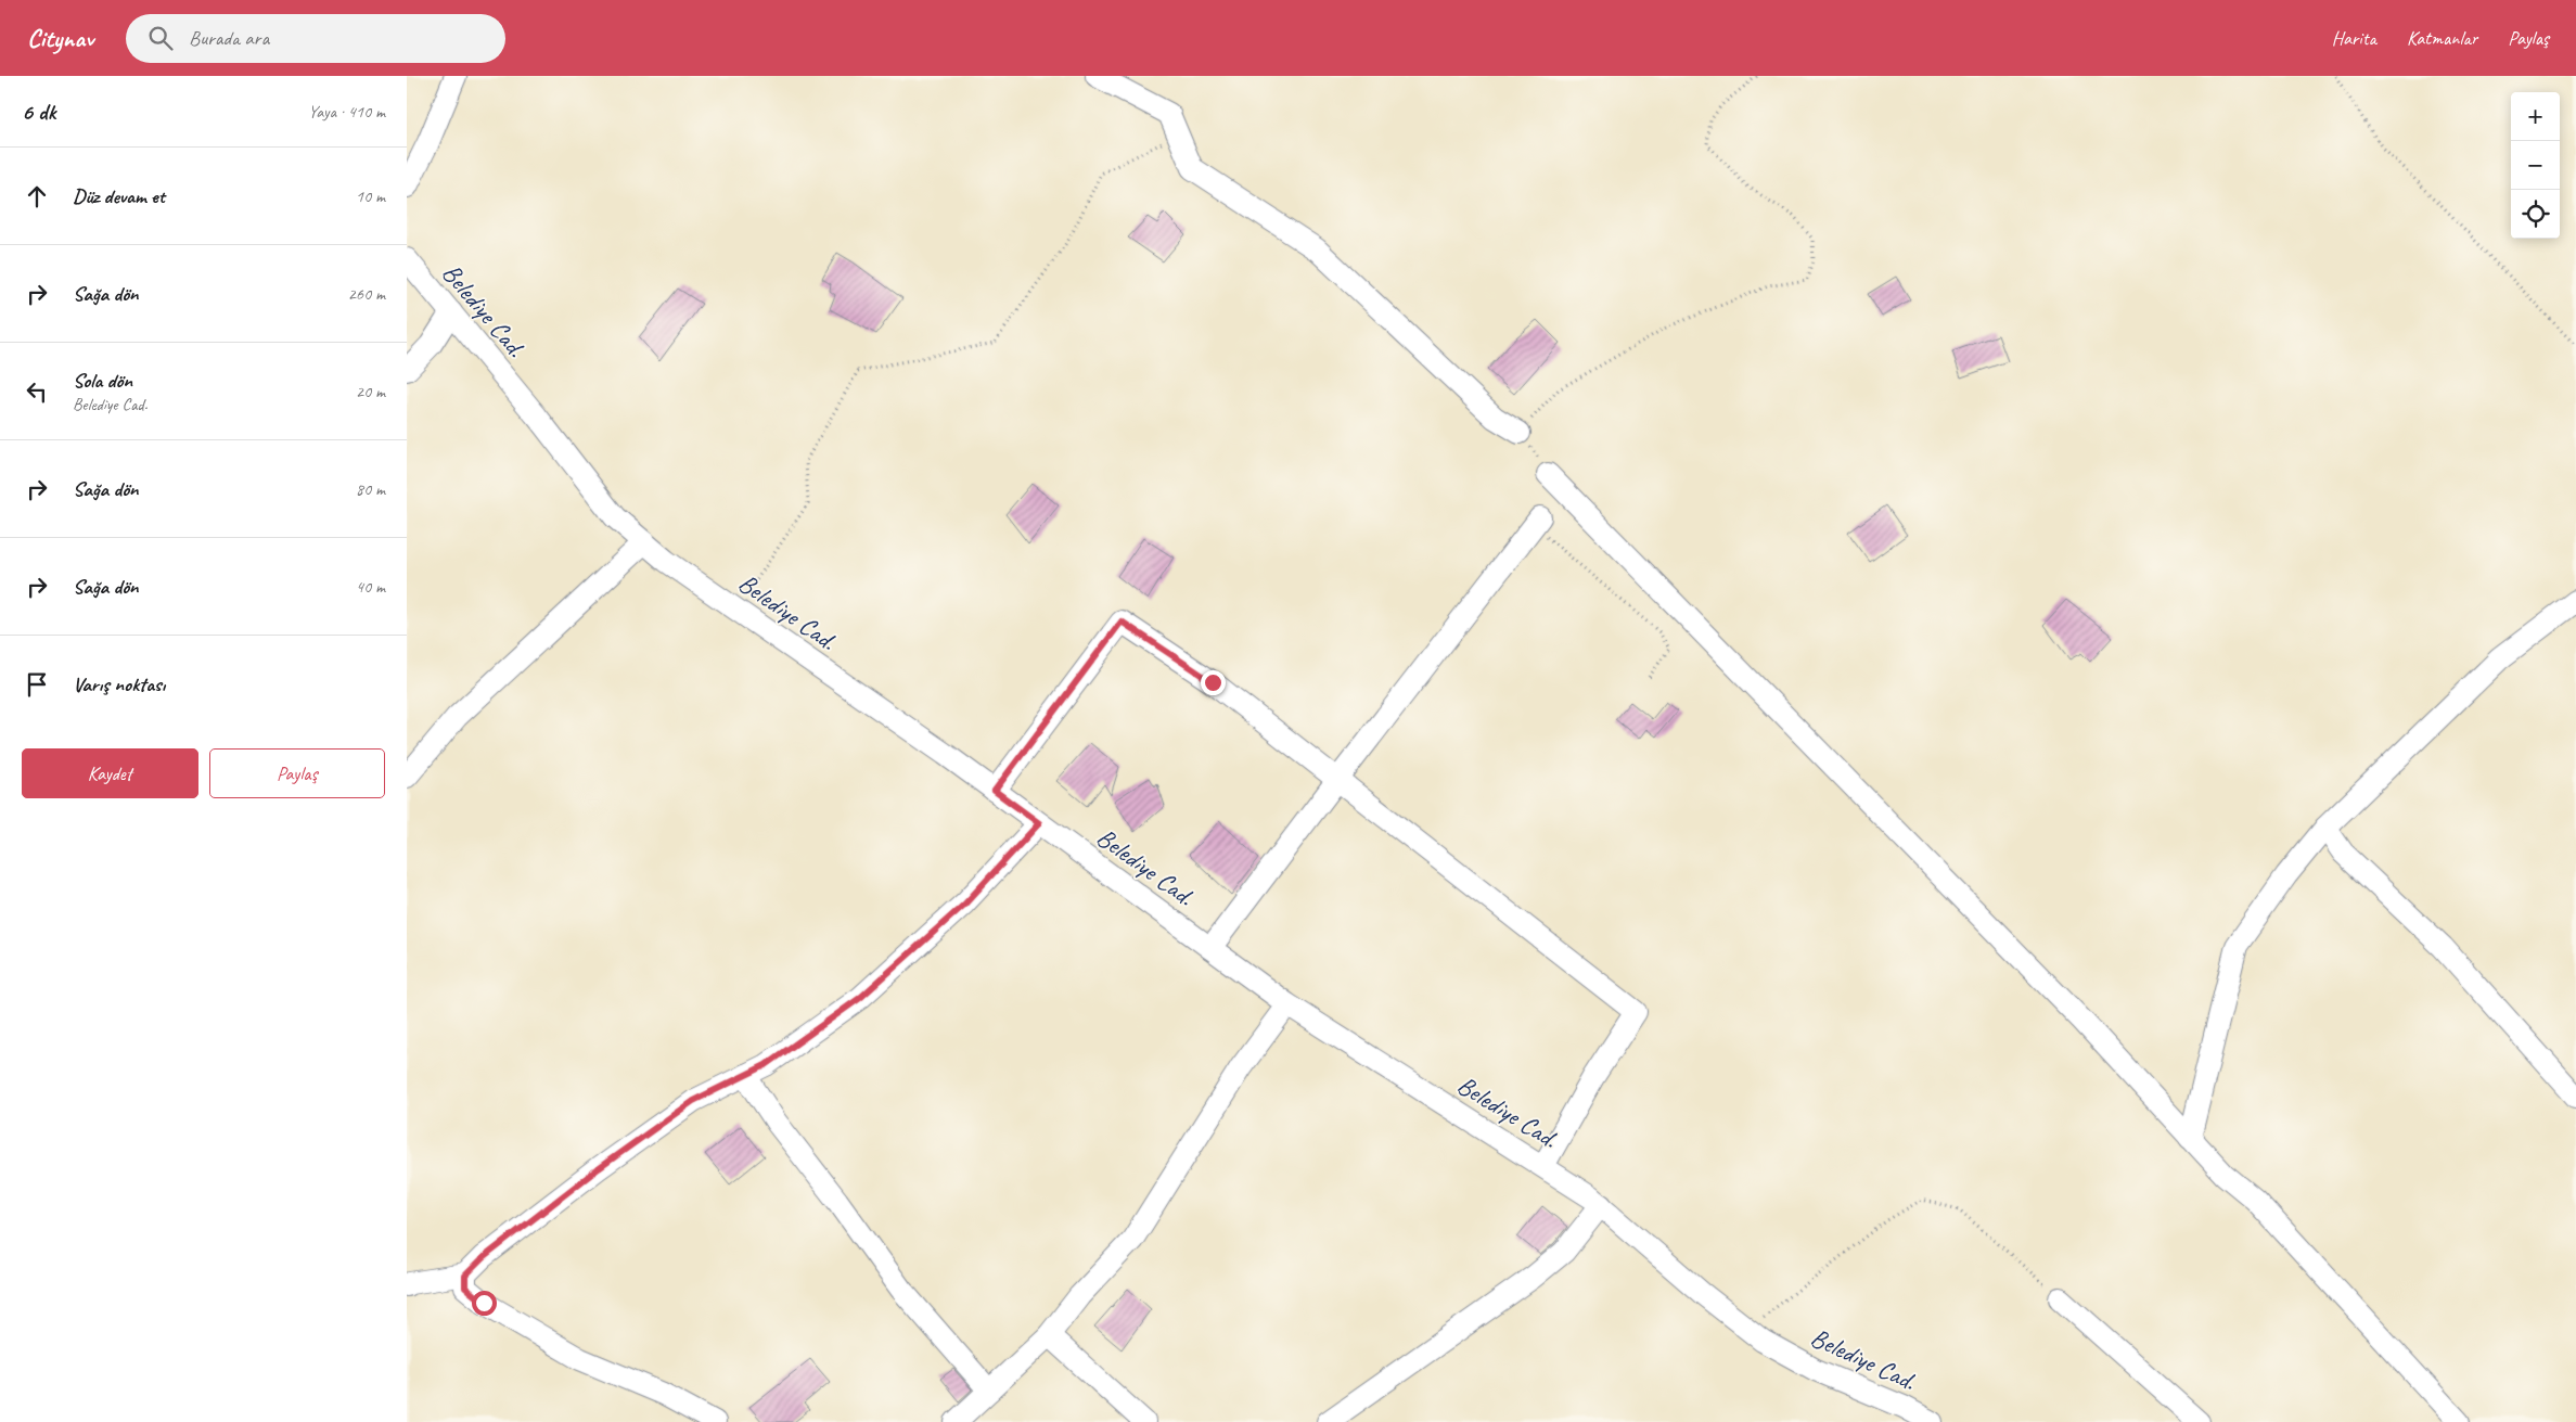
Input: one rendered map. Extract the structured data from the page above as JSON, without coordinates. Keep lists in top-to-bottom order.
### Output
{
  "streets": {
    "street": ["Belediye Cad."]
  },
  "page": {
    "header": "Citynav",
    "search": "Burada ara",
    "nav": ["Harita", "Katmanlar", "Paylaş"],
    "heading": ["6 dk", "Yaya · 410 m"],
    "map_buttons": ["+", "−"],
    "list": [
      ["Düz devam et", "10 m"],
      ["Sağa dön", "260 m"],
      ["Sola dön", "Belediye Cad.", "20 m"],
      ["Sağa dön", "80 m"],
      ["Sağa dön", "40 m"],
      "Varış noktası"
    ],
    "buttons": ["Kaydet", "Paylaş"]
  }
}
